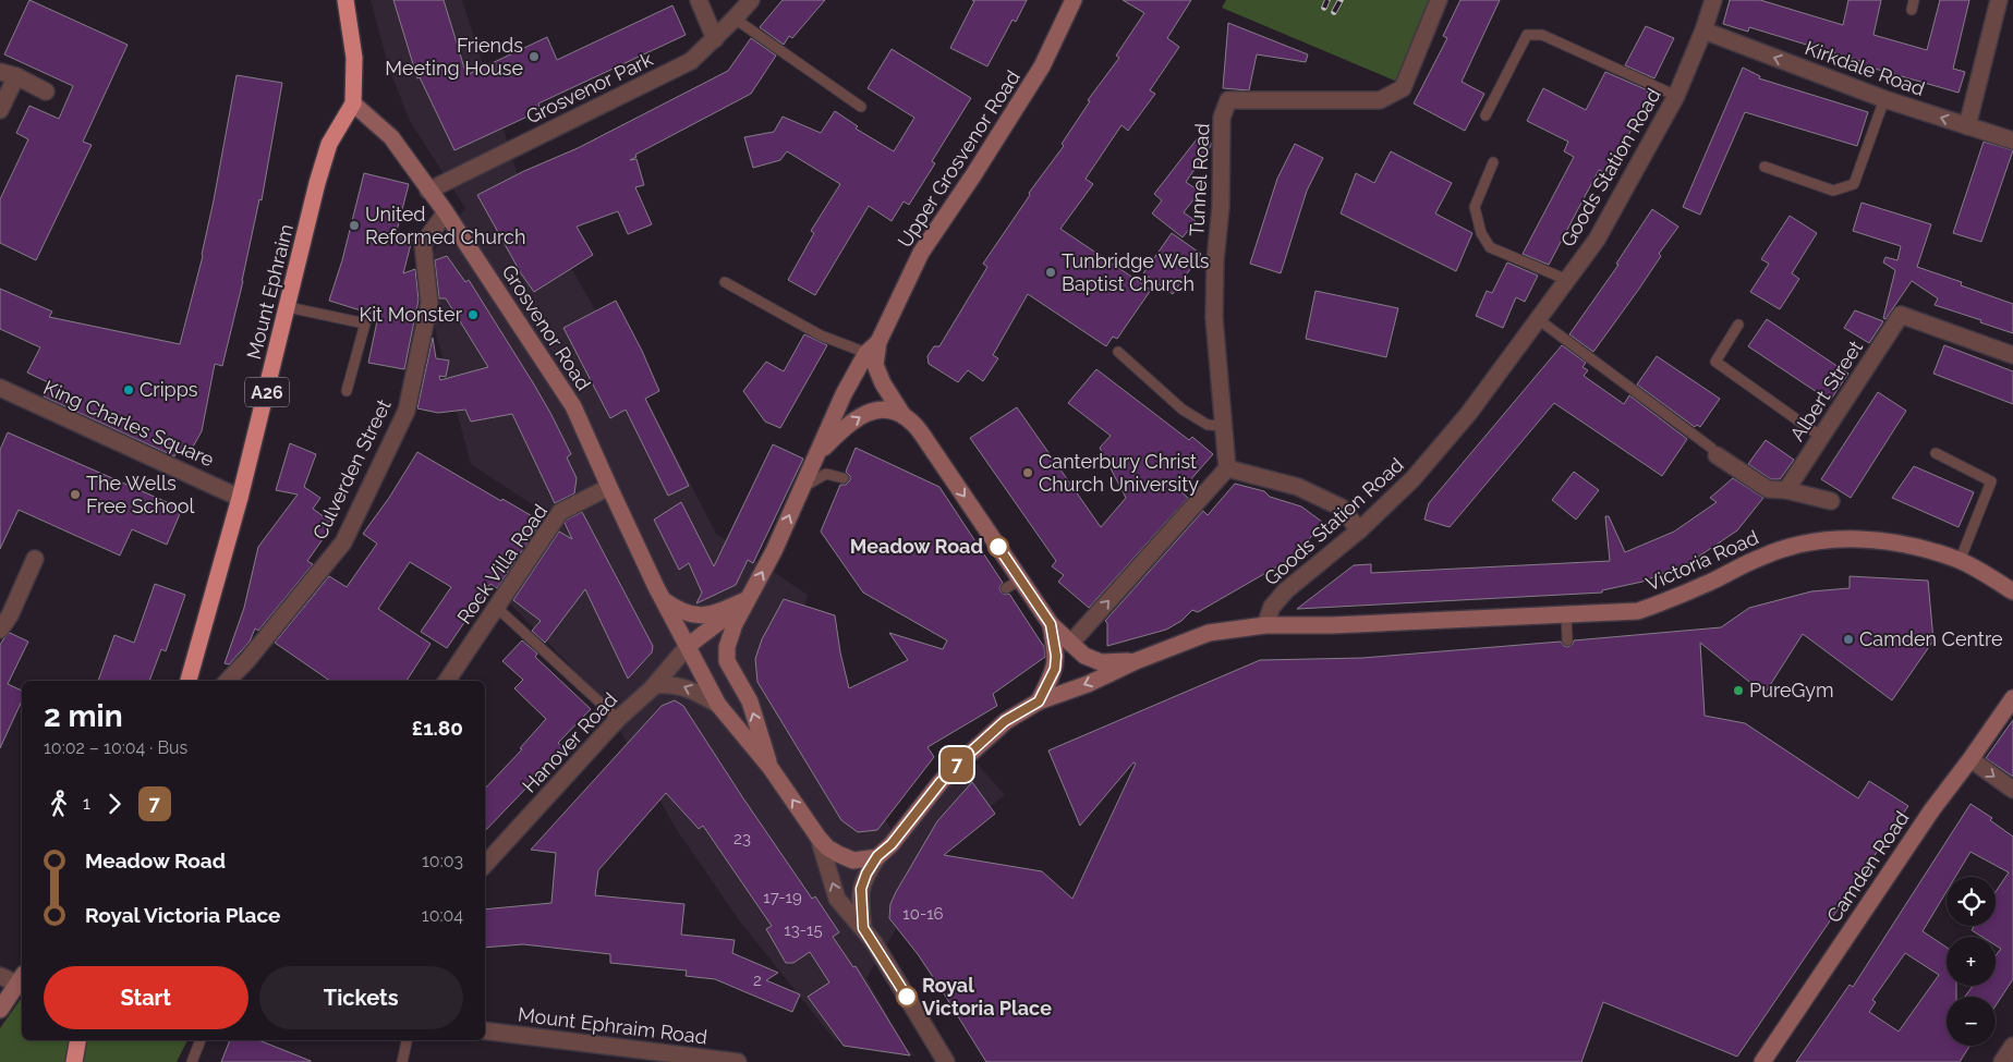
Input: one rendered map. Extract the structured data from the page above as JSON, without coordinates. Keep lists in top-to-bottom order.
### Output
{
  "streets": {
    "highway": ["Mount Ephraim", "A26"],
    "street": [
      "Kirkdale Road",
      "Grosvenor Park",
      "Upper Grosvenor Road",
      "Goods Station Road",
      "Tunnel Road",
      "Grosvenor Road",
      "Albert Street",
      "King Charles Square",
      "Culverden Street",
      "Victoria Road",
      "Rock Villa Road",
      "Hanover Road",
      "Camden Road",
      "Mount Ephraim Road"
    ]
  },
  "crossings": [
    ["Kirkdale Road", "Goods Station Road"],
    ["Grosvenor Park", "Grosvenor Road"],
    ["Upper Grosvenor Road", "Grosvenor Road"],
    ["Upper Grosvenor Road", "Hanover Road"],
    ["Goods Station Road", "Victoria Road"],
    ["Mount Ephraim", "Grosvenor Road"],
    ["Mount Ephraim", "A26"],
    ["Mount Ephraim", "King Charles Square"],
    ["Grosvenor Road", "A26"],
    ["Grosvenor Road", "Culverden Street"],
    ["Grosvenor Road", "Rock Villa Road"],
    ["Grosvenor Road", "Hanover Road"]
  ],
  "one_way": ["Kirkdale Road"],
  "places": [
    "Friends Meeting House",
    "United Reformed Church",
    "Tunbridge Wells Baptist Church",
    "Kit Monster",
    "Cripps",
    "Canterbury Christ Church University",
    "The Wells Free School",
    "Meadow Road",
    "Camden Centre",
    "PureGym",
    "Royal Victoria Place"
  ],
  "lines": ["bus line 7"],
  "house_numbers": [
    "23",
    "17-19",
    "10-16",
    "13-15",
    "2"
  ],
  "page": {
    "on_map": "7",
    "heading": ["2 min", "10:02 – 10:04 · Bus", "£1.80"],
    "legs": ["1", "7"],
    "list": [
      {
        "name": "Meadow Road",
        "value": "10:03"
      },
      {
        "name": "Royal Victoria Place",
        "value": "10:04"
      }
    ],
    "map_buttons": ["+", "−"],
    "buttons": ["Start", "Tickets"]
  }
}
